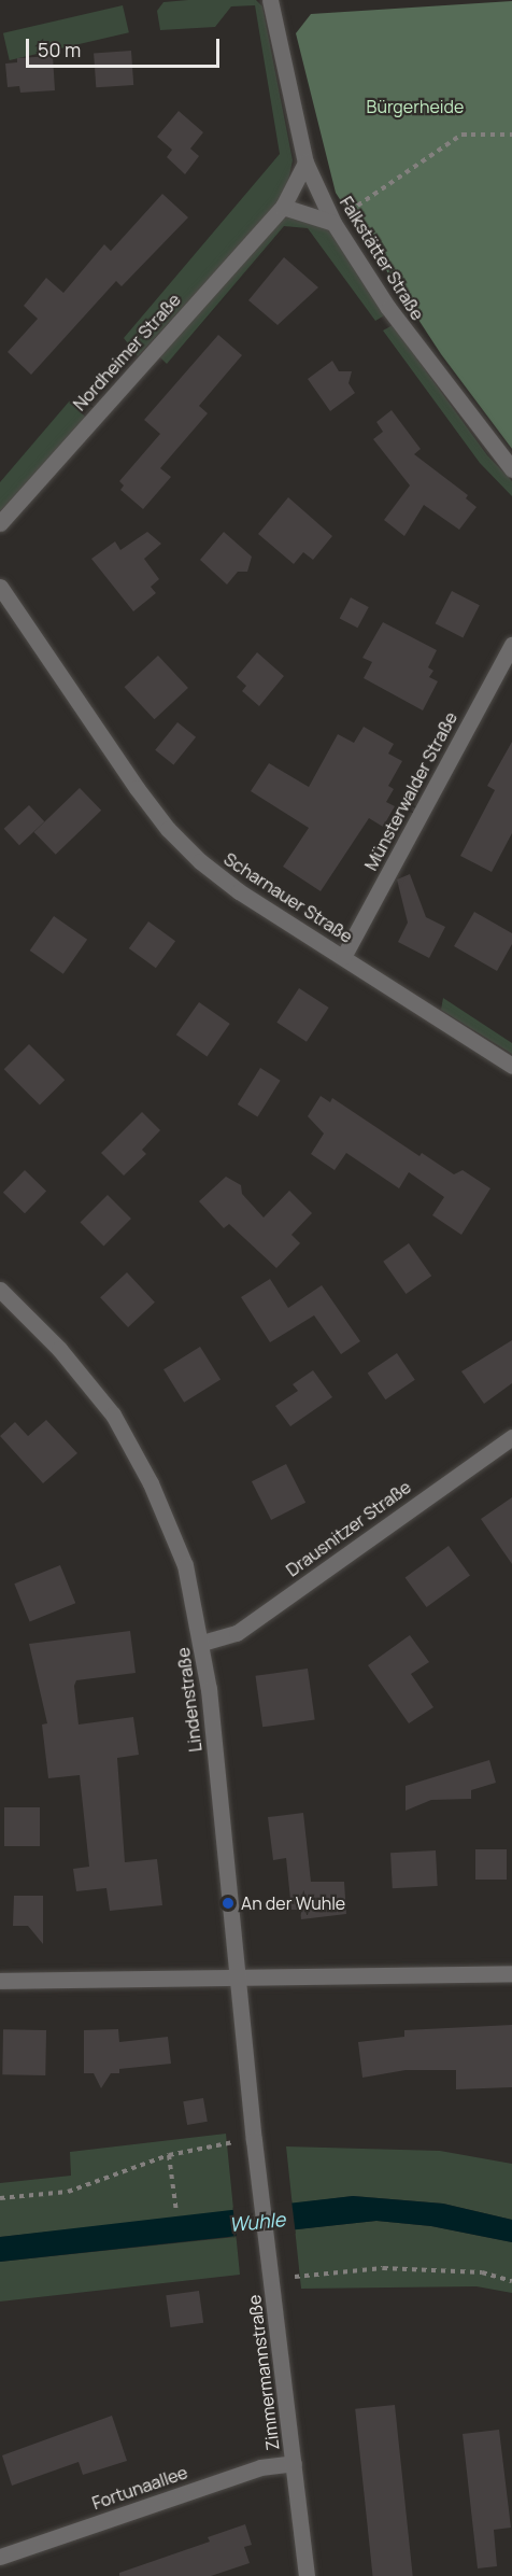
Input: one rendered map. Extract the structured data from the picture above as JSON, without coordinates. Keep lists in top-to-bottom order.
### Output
{
  "streets": {
    "street": [
      "Falkstätter Straße",
      "Nordheimer Straße",
      "Münsterwalder Straße",
      "Scharnauer Straße",
      "Drausnitzer Straße",
      "Lindenstraße",
      "Zimmermannstraße",
      "Fortunaallee"
    ]
  },
  "crossings": [
    ["Falkstätter Straße", "Nordheimer Straße"],
    ["Münsterwalder Straße", "Scharnauer Straße"],
    ["Drausnitzer Straße", "Lindenstraße"],
    ["Lindenstraße", "Zimmermannstraße"],
    ["Zimmermannstraße", "Fortunaallee"]
  ],
  "water": ["Wuhle"],
  "parks": ["Bürgerheide"],
  "places": ["An der Wuhle"],
  "scale_bar": "50 m"
}
